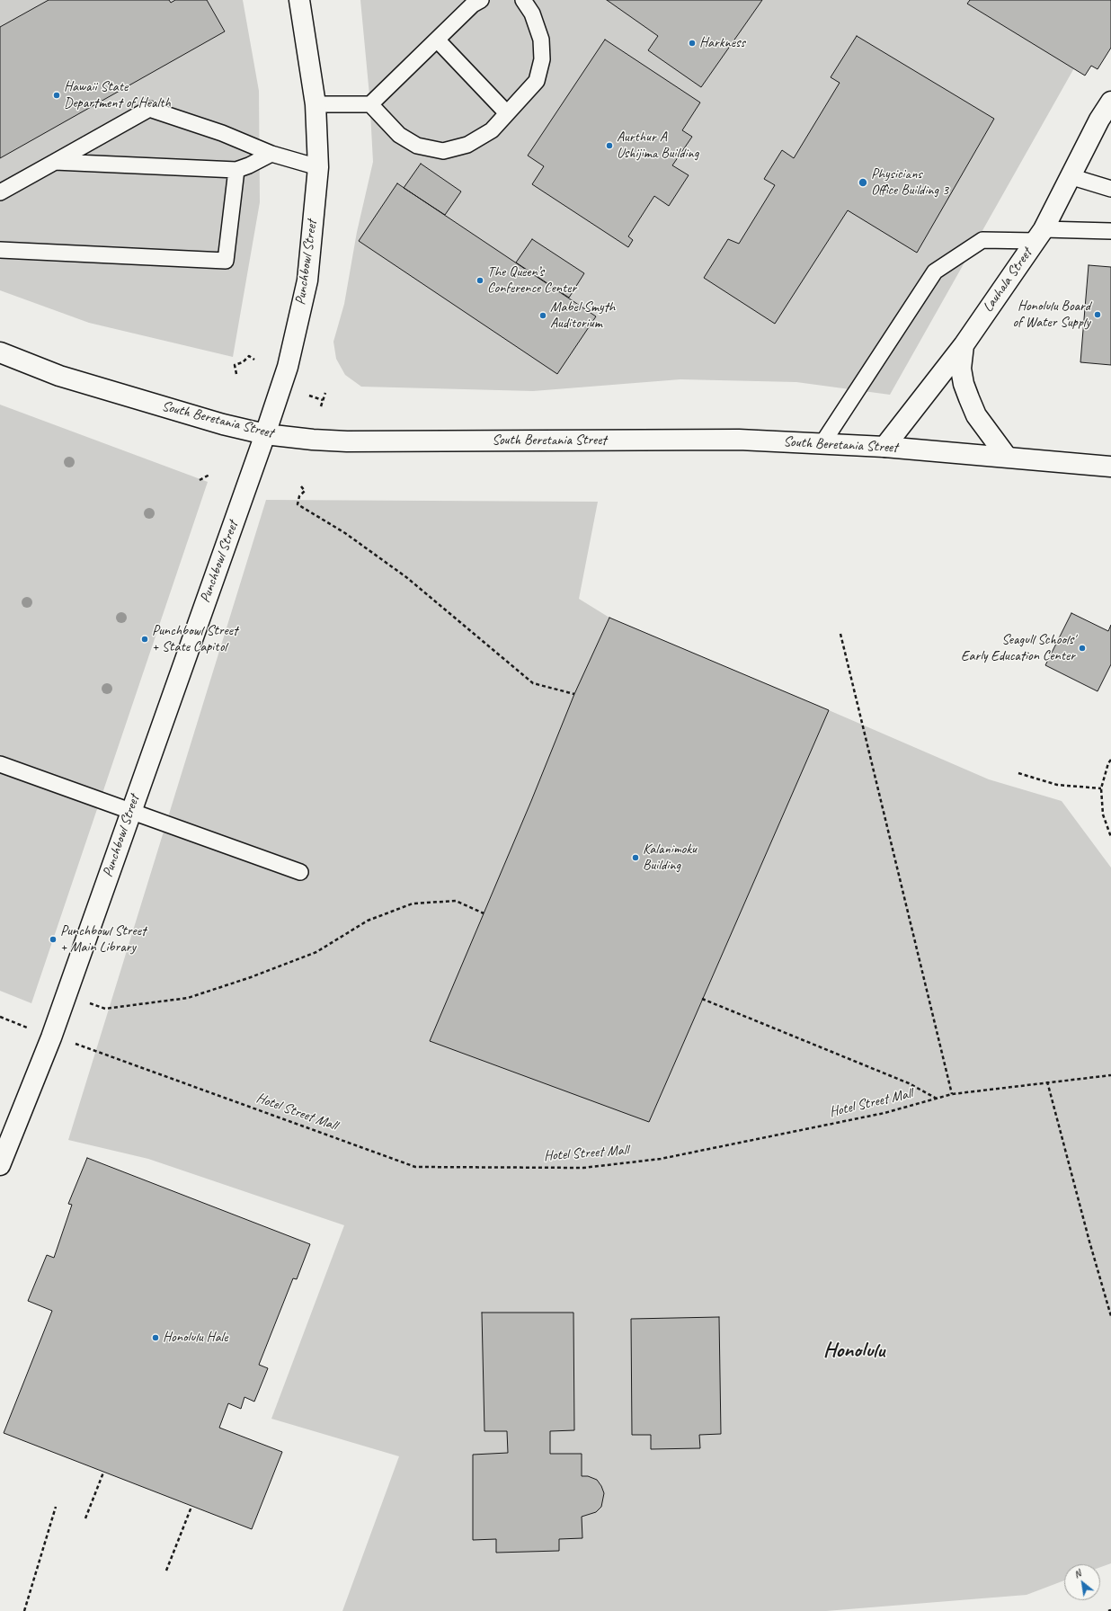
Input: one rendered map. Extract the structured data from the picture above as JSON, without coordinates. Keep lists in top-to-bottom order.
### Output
{
  "streets": {
    "main road": ["Punchbowl Street", "Lauhala Street", "South Beretania Street"],
    "path": ["Hotel Street Mall"]
  },
  "crossings": [
    ["Punchbowl Street", "South Beretania Street"],
    ["Lauhala Street", "South Beretania Street"]
  ],
  "districts": ["Honolulu"],
  "places": [
    "Harkness",
    "Hawaii State Department of Health",
    "Aurthur A Ushijima Building",
    "Physicians Office Building 3",
    "The Queen’s Conference Center",
    "Honolulu Board of Water Supply",
    "Mabel Smyth Auditorium",
    "Punchbowl Street + State Capitol",
    "Seagull Schools' Early Education Center",
    "Kalanimoku Building",
    "Punchbowl Street + Main Library",
    "Honolulu Hale"
  ],
  "north": "top left"
}
